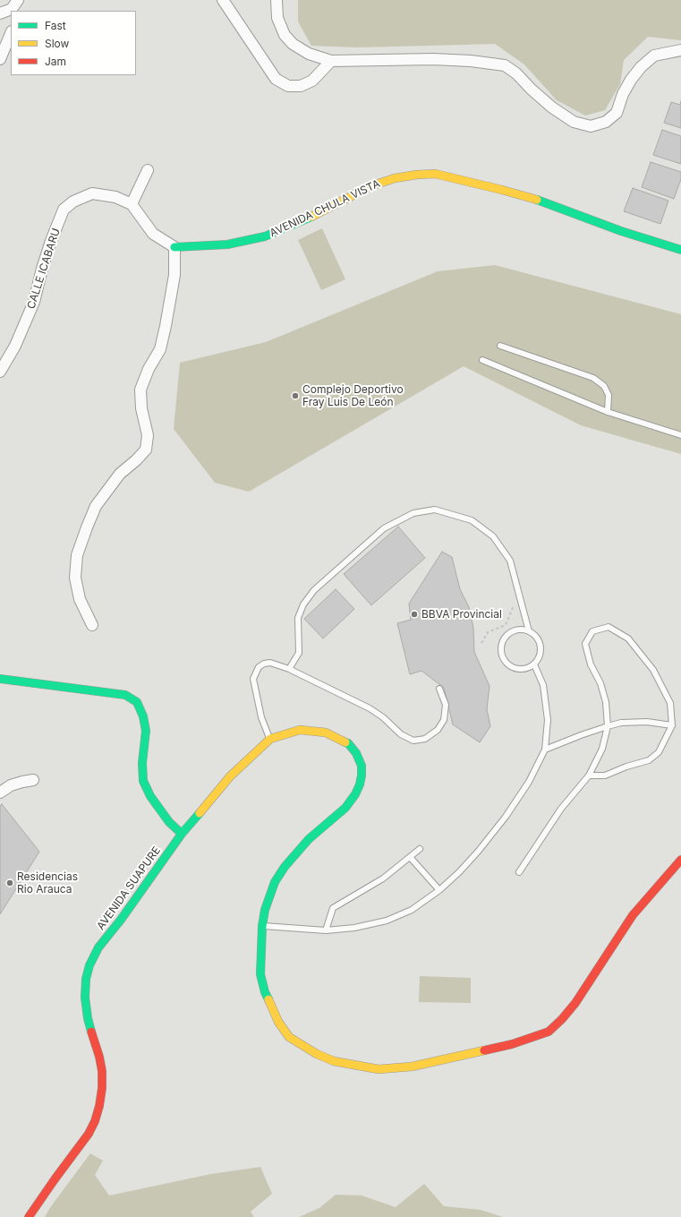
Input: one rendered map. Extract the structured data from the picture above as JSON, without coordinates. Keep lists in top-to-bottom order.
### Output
{
  "streets": {
    "street": ["AVENIDA CHULA VISTA", "CALLE ICABARU", "AVENIDA SUAPURE"]
  },
  "places": ["Complejo Deportivo Fray Luis De León", "BBVA Provincial", "Residencias Rio Arauca"],
  "legend": ["Fast", "Slow", "Jam"]
}
